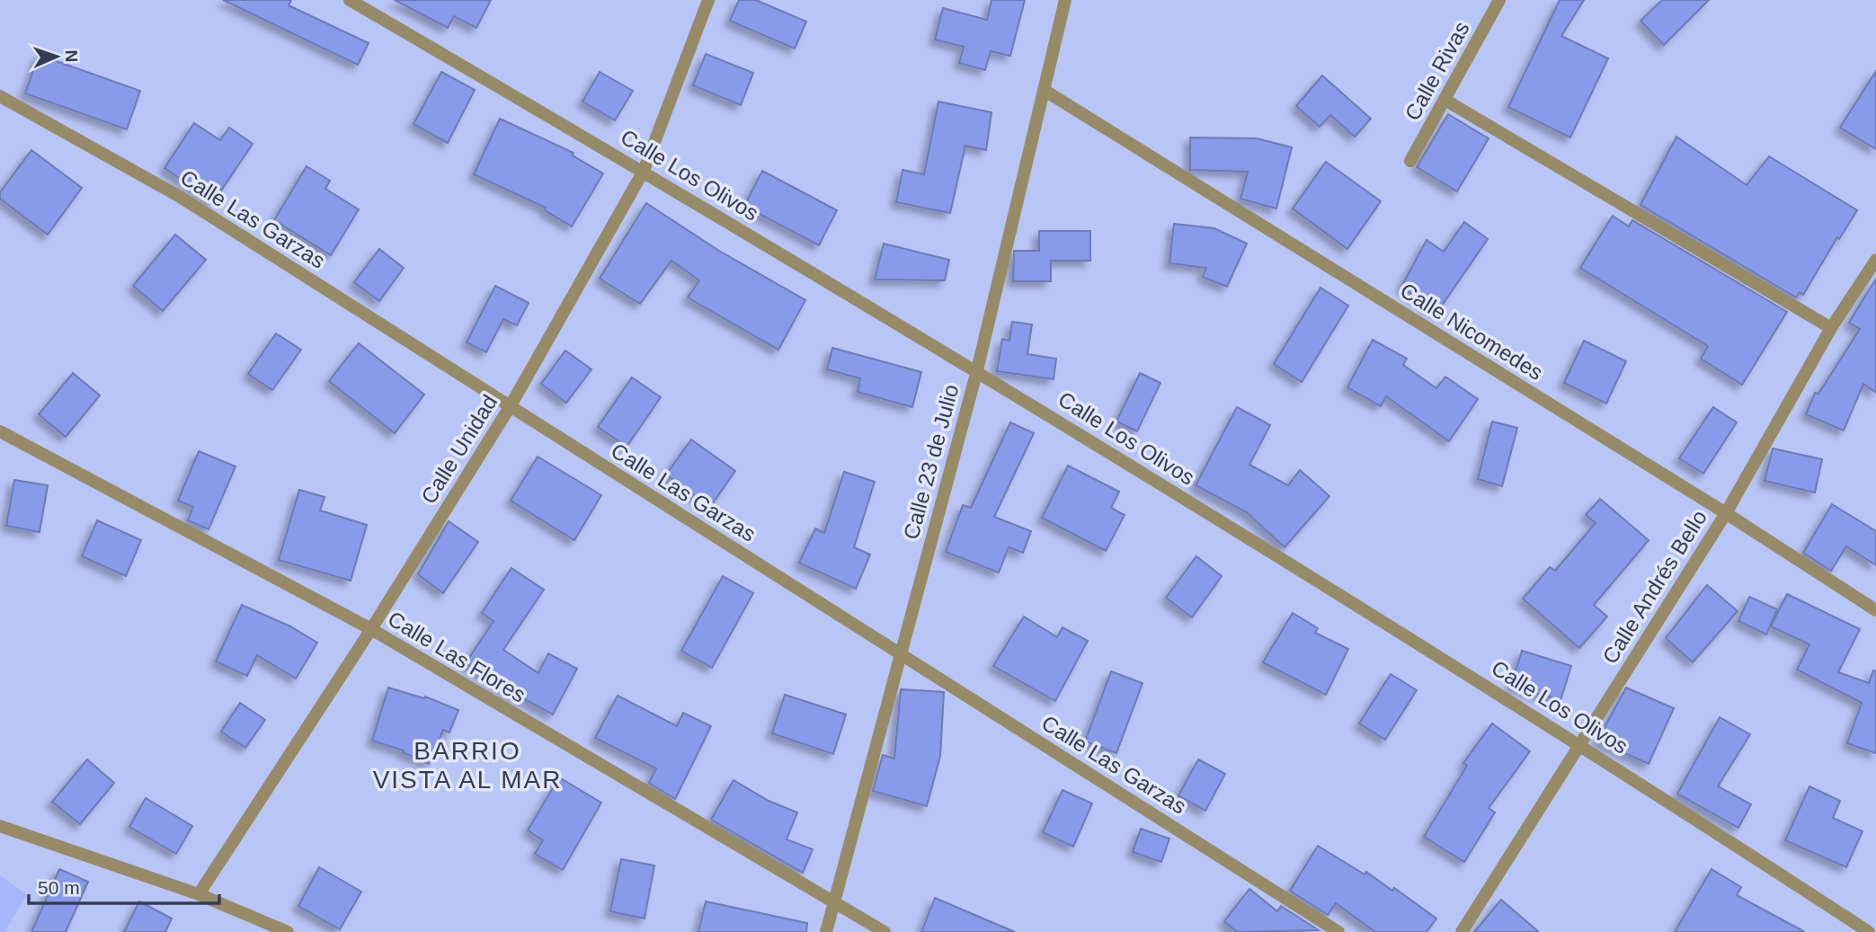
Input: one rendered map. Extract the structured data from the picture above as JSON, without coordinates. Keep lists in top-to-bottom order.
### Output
{
  "streets": {
    "street": [
      "Calle Rivas",
      "Calle Los Olivos",
      "Calle Las Garzas",
      "Calle Nicomedes",
      "Calle Unidad",
      "Calle 23 de Julio",
      "Calle Andrés Bello",
      "Calle Las Flores"
    ]
  },
  "crossings": [
    ["Calle Los Olivos", "Calle Unidad"],
    ["Calle Los Olivos", "Calle 23 de Julio"],
    ["Calle Los Olivos", "Calle Andrés Bello"],
    ["Calle Las Garzas", "Calle Unidad"],
    ["Calle Las Garzas", "Calle 23 de Julio"],
    ["Calle Nicomedes", "Calle 23 de Julio"],
    ["Calle Nicomedes", "Calle Andrés Bello"],
    ["Calle Unidad", "Calle Las Flores"],
    ["Calle 23 de Julio", "Calle Las Flores"]
  ],
  "districts": ["BARRIO VISTA AL MAR"],
  "scale_bar": "50 m",
  "north": "right"
}
